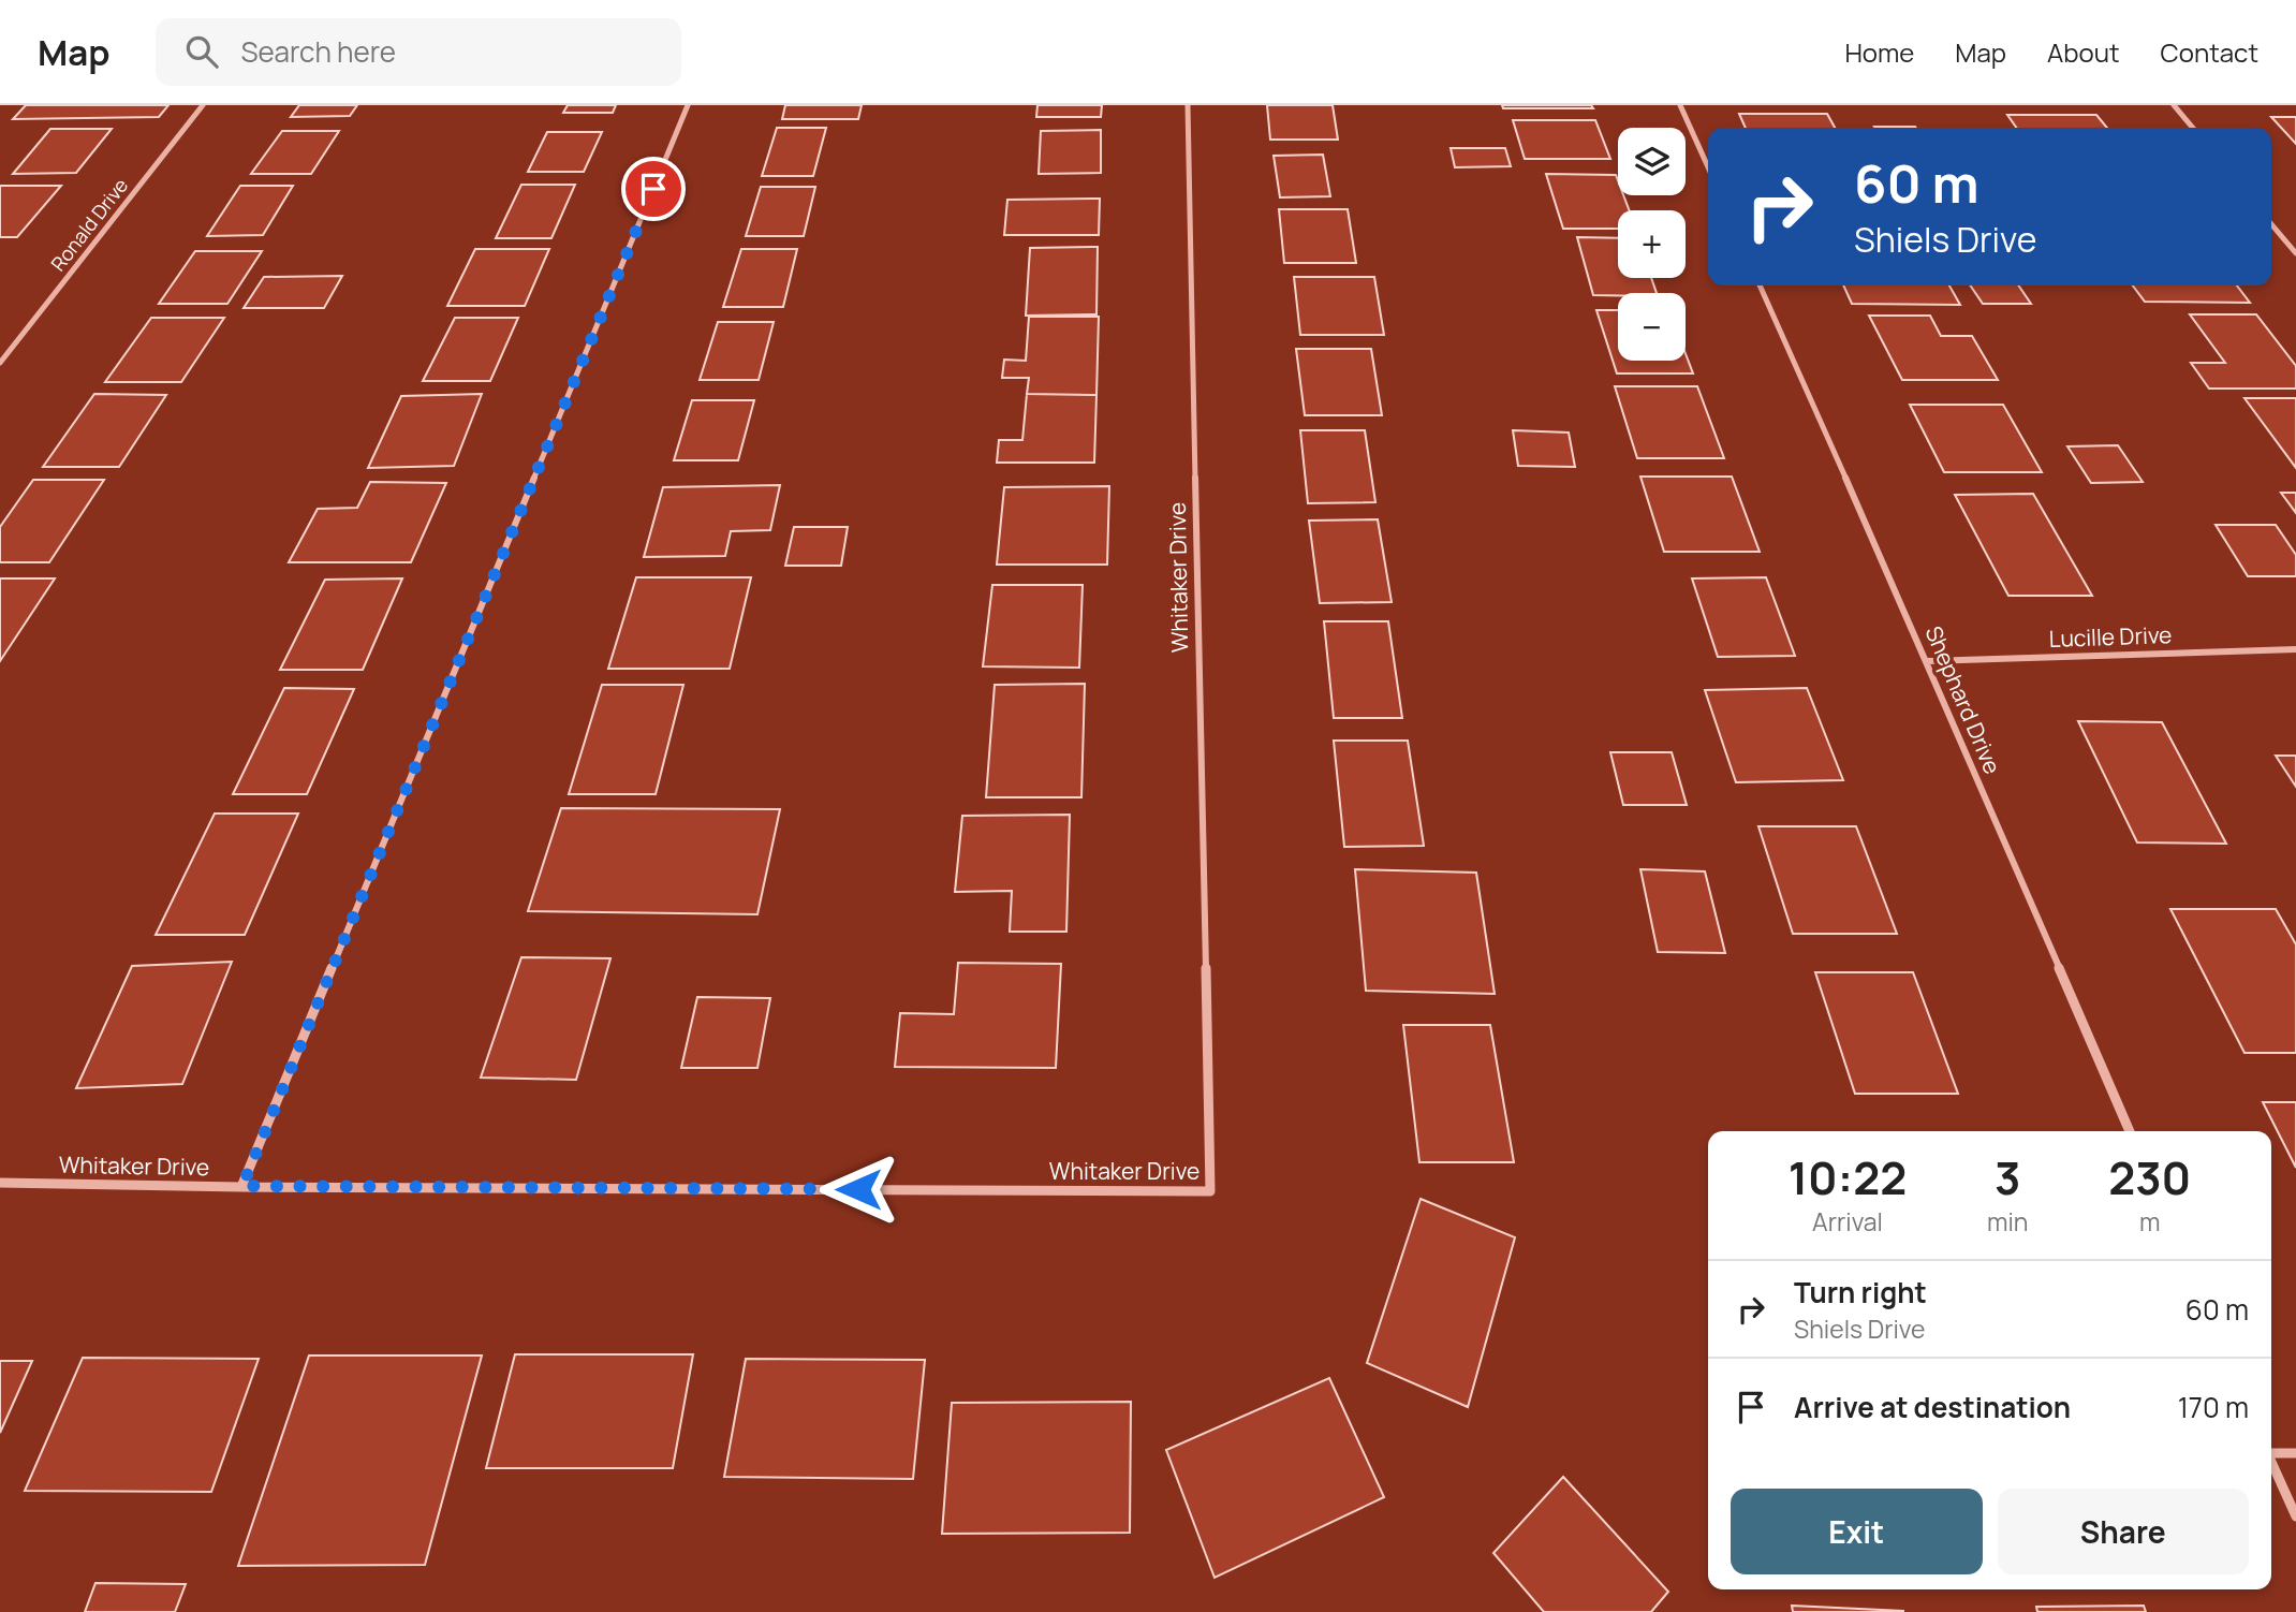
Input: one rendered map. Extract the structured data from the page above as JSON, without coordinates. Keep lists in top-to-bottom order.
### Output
{
  "streets": {
    "street": [
      "Ronald Drive",
      "Whitaker Drive",
      "Lucille Drive",
      "Shephard Drive"
    ]
  },
  "crossings": [
    ["Lucille Drive", "Shephard Drive"]
  ],
  "page": {
    "header": "Map",
    "search": "Search here",
    "nav": [
      "Home",
      "Map",
      "About",
      "Contact"
    ],
    "map_buttons": ["+", "−"],
    "turn": ["60 m", "Shiels Drive"],
    "eta": [
      "10:22",
      "Arrival",
      "3",
      "min",
      "230",
      "m"
    ],
    "list": [
      {
        "name": "Turn right",
        "note": "Shiels Drive",
        "value": "60 m"
      },
      {
        "name": "Arrive at destination",
        "value": "170 m"
      }
    ],
    "buttons": ["Exit", "Share"]
  }
}
